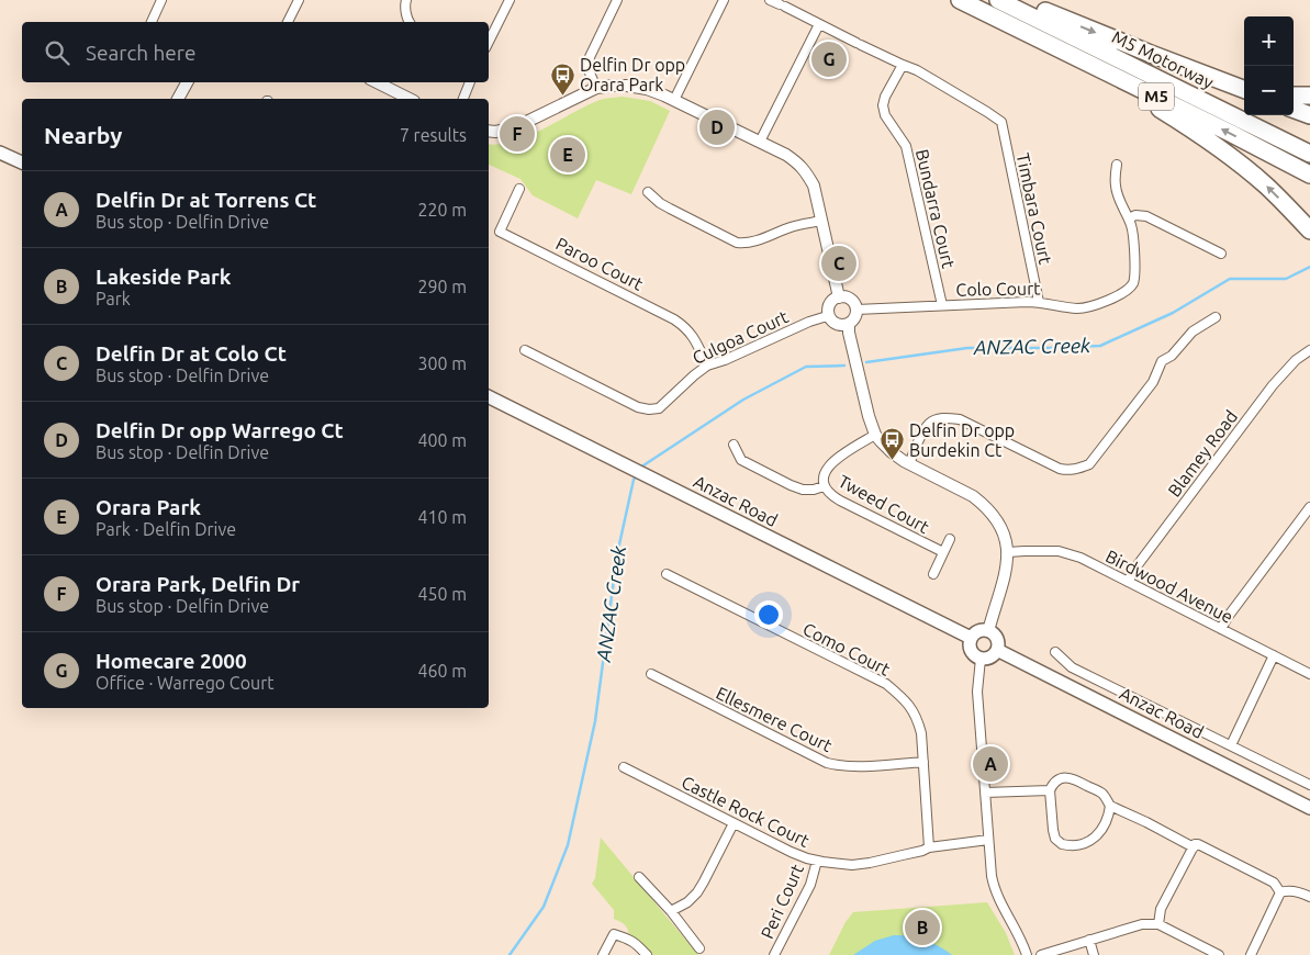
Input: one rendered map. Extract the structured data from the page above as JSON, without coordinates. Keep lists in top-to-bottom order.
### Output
{
  "streets": {
    "highway": ["M5 Motorway", "M5"],
    "main road": ["Anzac Road"],
    "street": [
      "Bundarra Court",
      "Timbara Court",
      "Paroo Court",
      "Colo Court",
      "Culgoa Court",
      "Blamey Road",
      "Tweed Court",
      "Birdwood Avenue",
      "Como Court",
      "Ellesmere Court",
      "Castle Rock Court",
      "Peri Court"
    ]
  },
  "crossings": [
    ["Bundarra Court", "Timbara Court"],
    ["Bundarra Court", "Colo Court"],
    ["Timbara Court", "Colo Court"],
    ["Paroo Court", "Culgoa Court"],
    ["Colo Court", "Culgoa Court"],
    ["Blamey Road", "Birdwood Avenue"],
    ["Como Court", "Ellesmere Court"],
    ["Como Court", "Castle Rock Court"],
    ["Castle Rock Court", "Peri Court"]
  ],
  "water": ["ANZAC Creek"],
  "places": {
    "bus stop": ["Delfin Dr opp Orara Park", "Delfin Dr opp Burdekin Ct"]
  },
  "page": {
    "map_buttons": ["+", "−"],
    "search": "Search here",
    "pins": [
      "G",
      "D",
      "F",
      "E",
      "C",
      "A",
      "B"
    ],
    "heading": ["Nearby", "7 results"],
    "list": [
      {
        "mark": "A",
        "name": "Delfin Dr at Torrens Ct",
        "note": "Bus stop · Delfin Drive",
        "value": "220 m"
      },
      {
        "mark": "B",
        "name": "Lakeside Park",
        "note": "Park",
        "value": "290 m"
      },
      {
        "mark": "C",
        "name": "Delfin Dr at Colo Ct",
        "note": "Bus stop · Delfin Drive",
        "value": "300 m"
      },
      {
        "mark": "D",
        "name": "Delfin Dr opp Warrego Ct",
        "note": "Bus stop · Delfin Drive",
        "value": "400 m"
      },
      {
        "mark": "E",
        "name": "Orara Park",
        "note": "Park · Delfin Drive",
        "value": "410 m"
      },
      {
        "mark": "F",
        "name": "Orara Park, Delfin Dr",
        "note": "Bus stop · Delfin Drive",
        "value": "450 m"
      },
      {
        "mark": "G",
        "name": "Homecare 2000",
        "note": "Office · Warrego Court",
        "value": "460 m"
      }
    ]
  }
}
